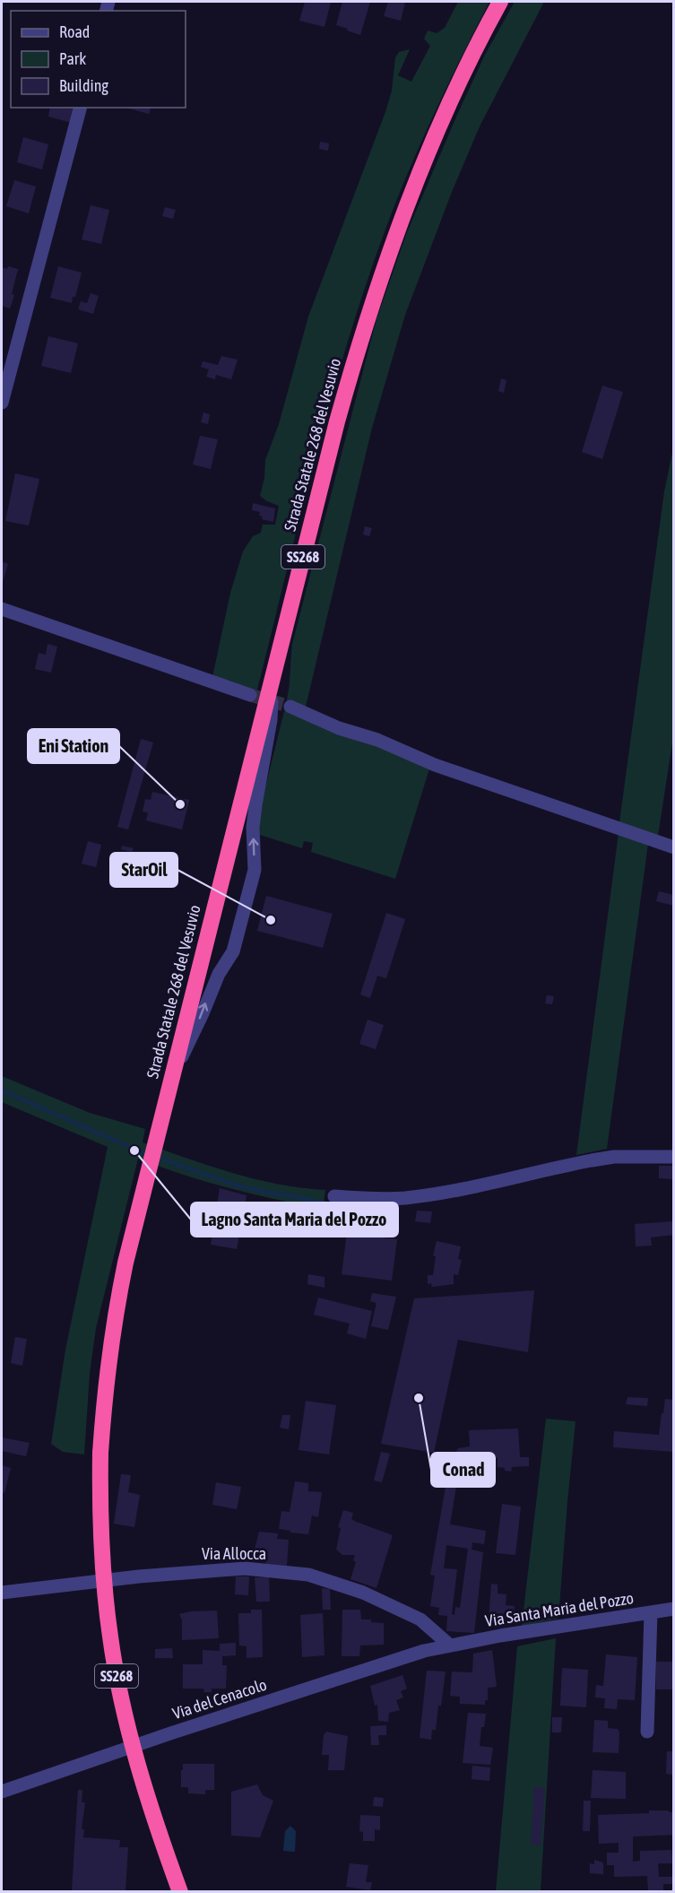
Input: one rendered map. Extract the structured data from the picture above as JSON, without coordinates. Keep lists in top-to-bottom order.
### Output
{
  "streets": {
    "highway": ["Strada Statale 268 del Vesuvio", "SS268"],
    "street": ["Via Allocca", "Via Santa Maria del Pozzo", "Via del Cenacolo"]
  },
  "crossings": [
    ["Via Allocca", "Via Santa Maria del Pozzo"],
    ["Via Allocca", "Via del Cenacolo"],
    ["Via Santa Maria del Pozzo", "Via del Cenacolo"]
  ],
  "places": [
    "Eni Station",
    "StarOil",
    "Lagno Santa Maria del Pozzo",
    "Conad"
  ],
  "legend": ["Road", "Park", "Building"]
}
